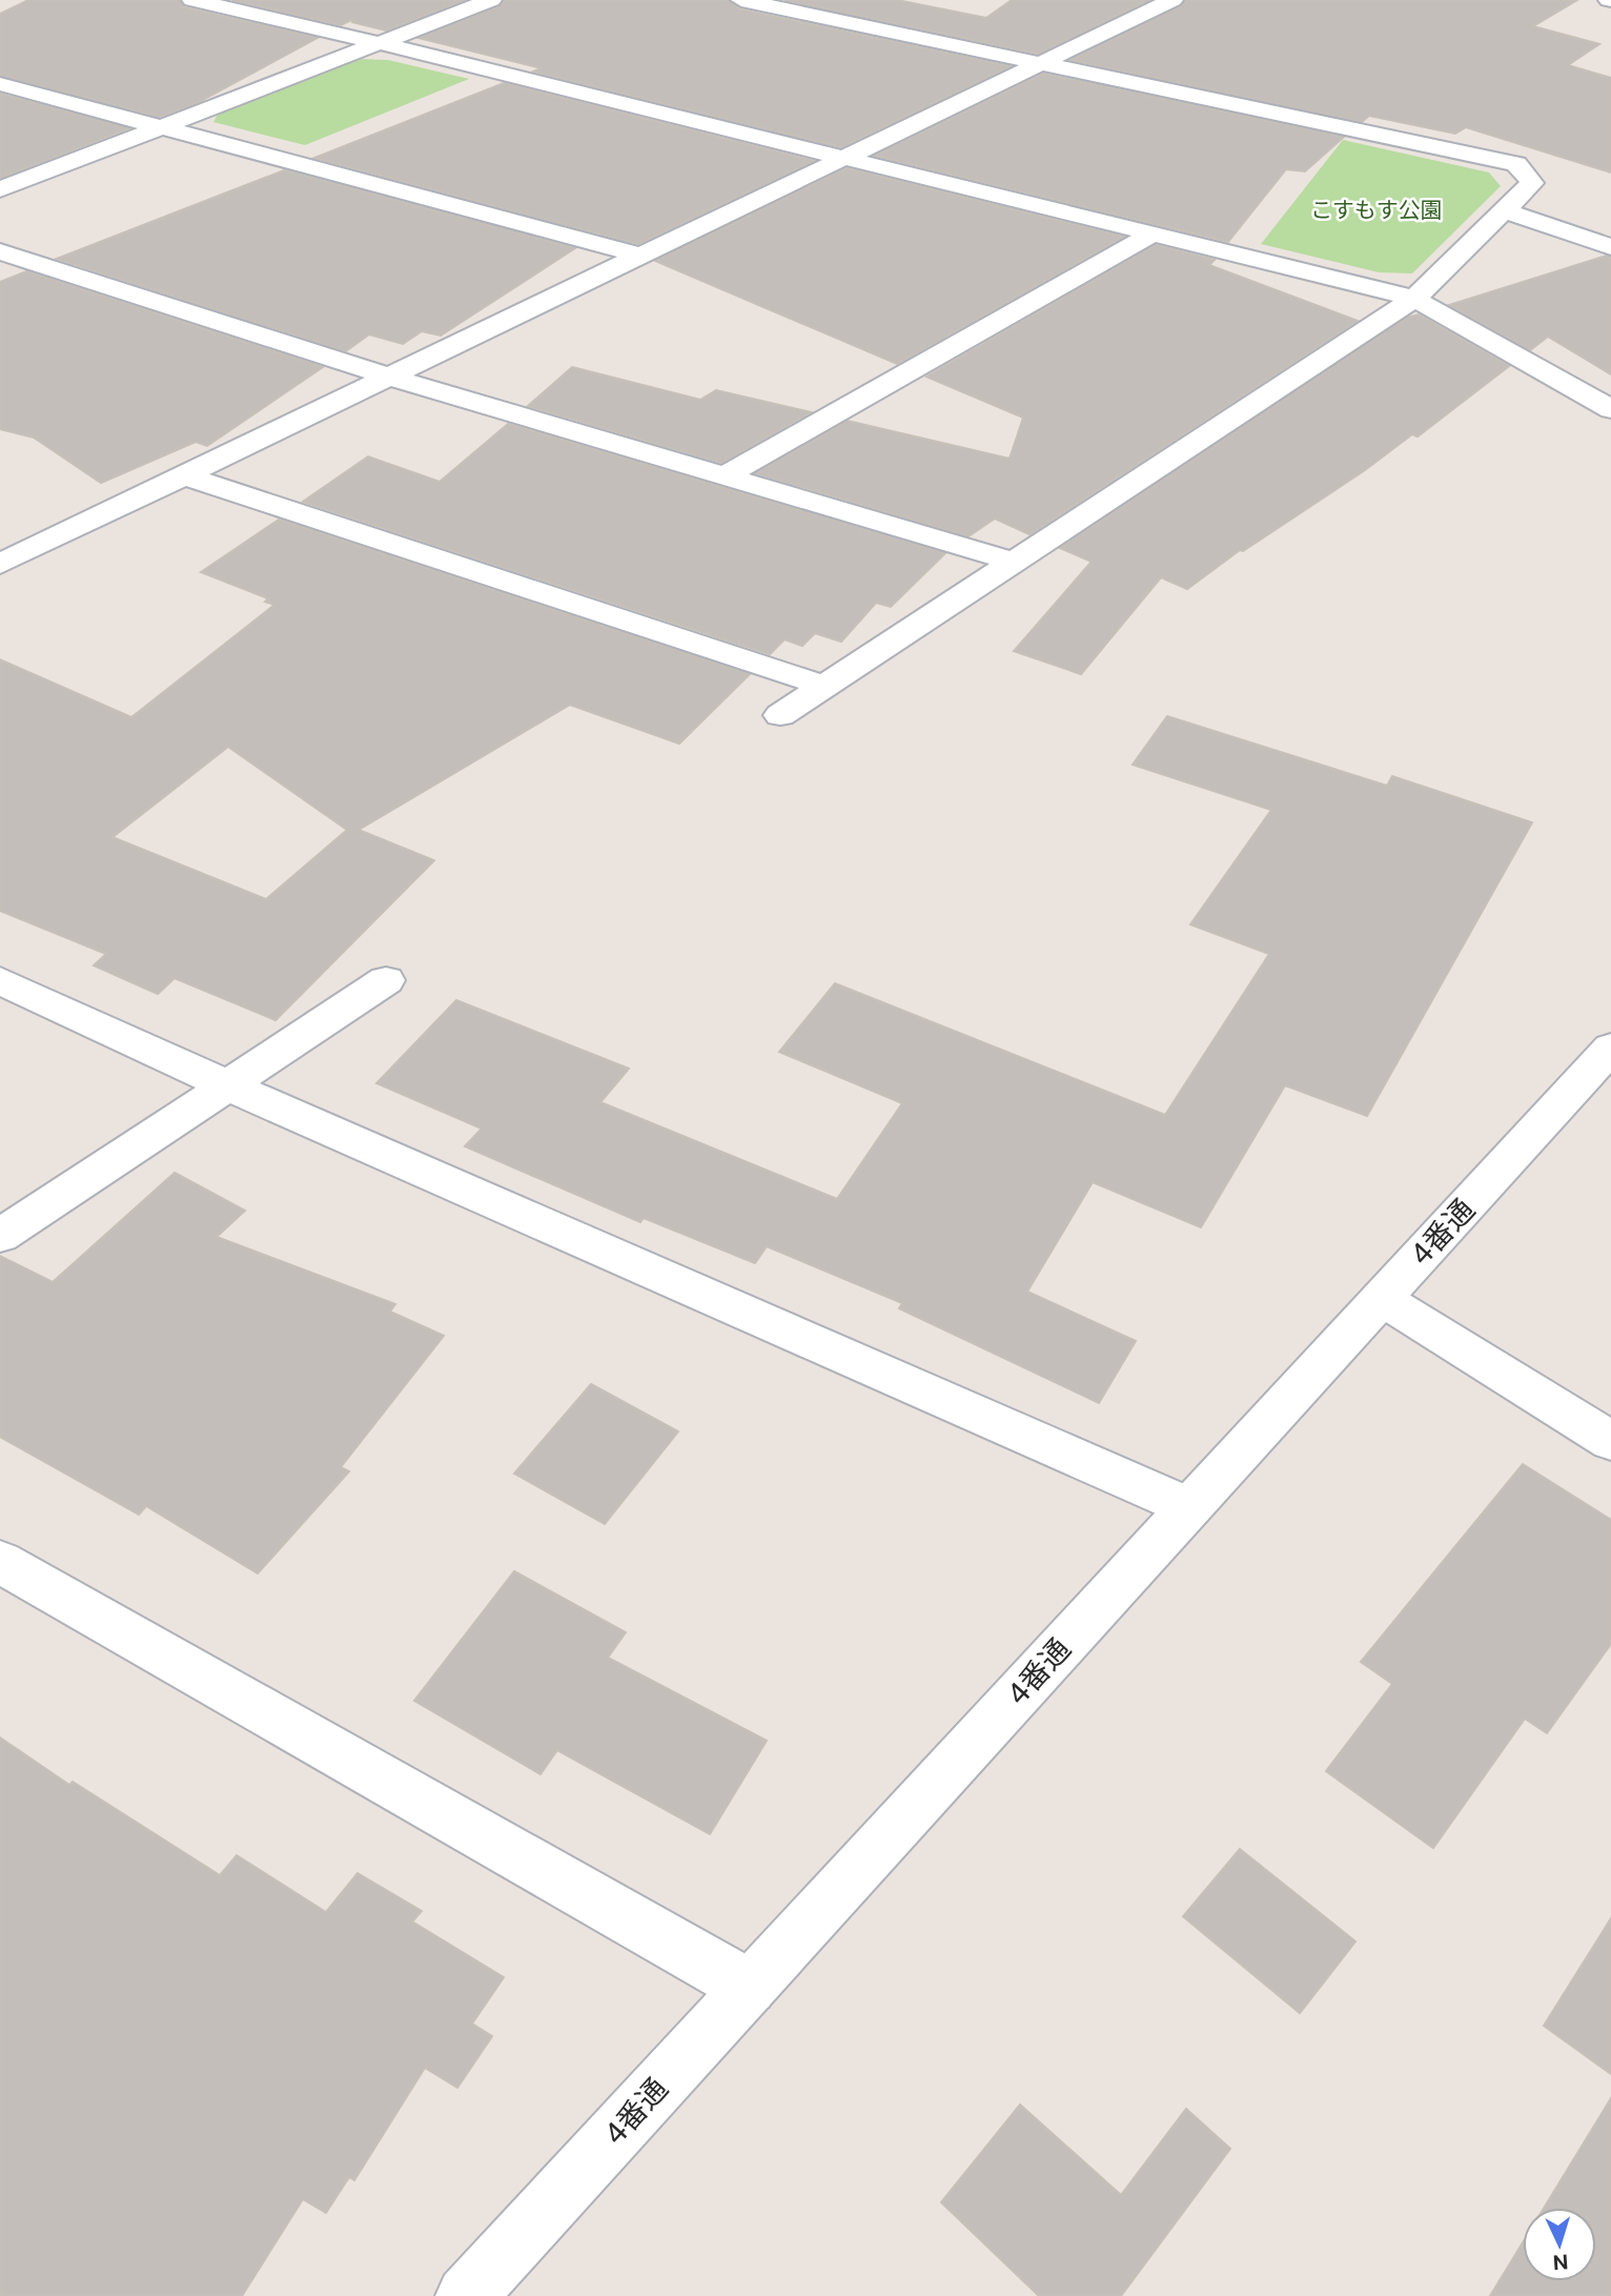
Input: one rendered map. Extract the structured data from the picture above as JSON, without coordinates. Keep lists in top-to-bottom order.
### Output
{
  "streets": {
    "street": ["4番通"]
  },
  "parks": ["こすもす公園"],
  "north": "bottom"
}
